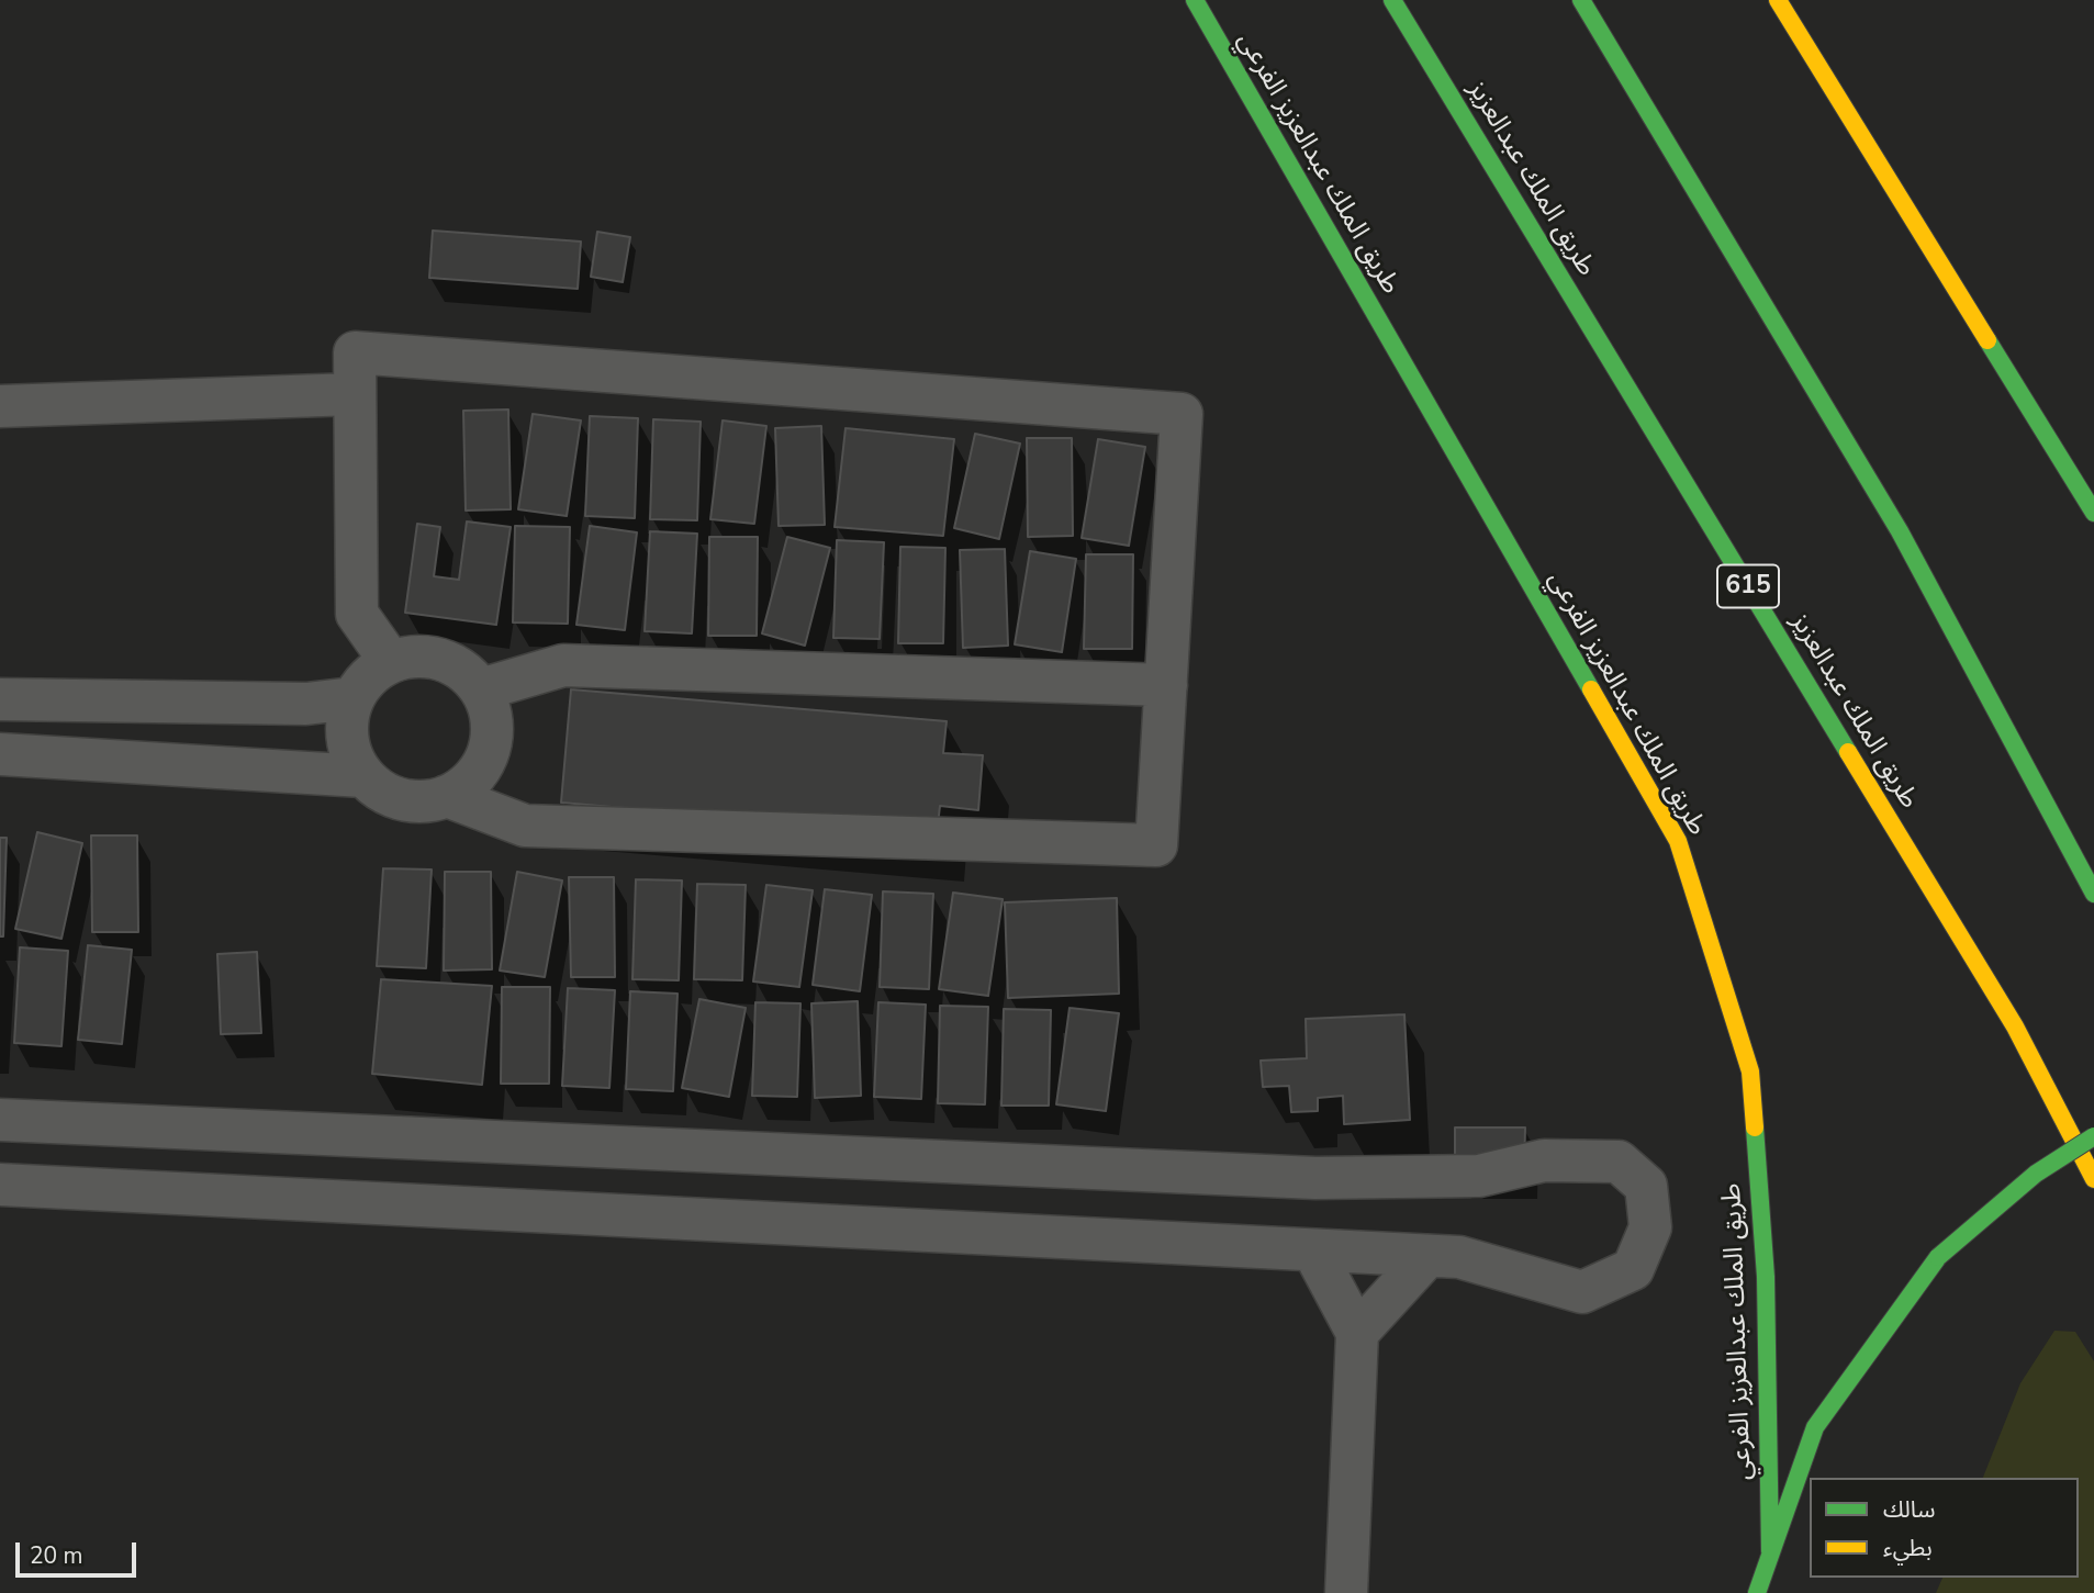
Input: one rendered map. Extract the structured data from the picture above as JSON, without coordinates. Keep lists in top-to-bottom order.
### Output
{
  "streets": {
    "main road": ["طريق الملك عبدالعزيز الفرعي", "طريق الملك عبدالعزيز", "615"]
  },
  "legend": ["سالك", "بطيء"],
  "scale_bar": "20 m"
}
